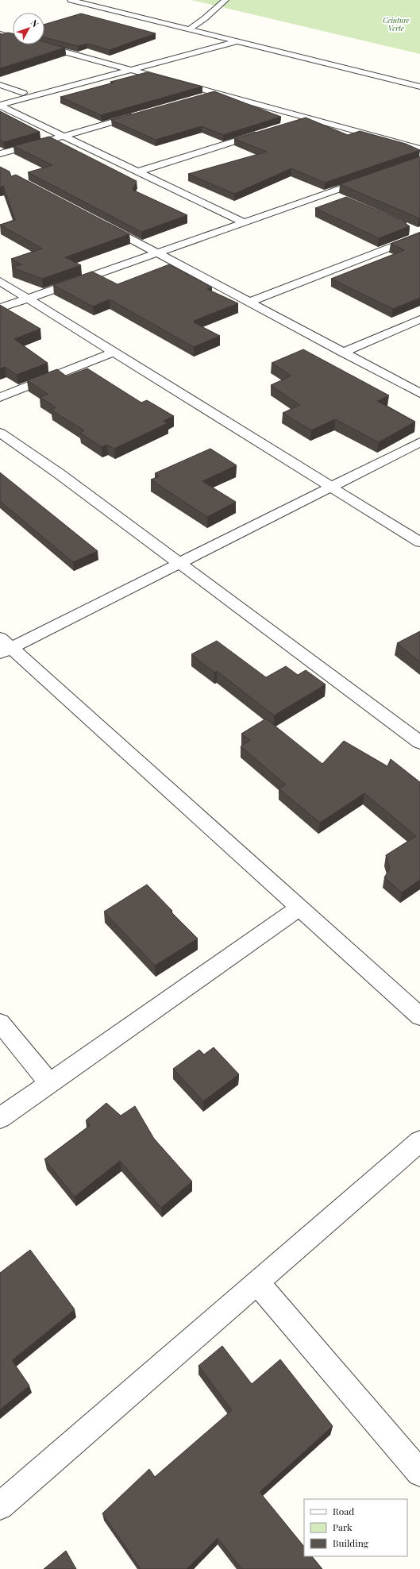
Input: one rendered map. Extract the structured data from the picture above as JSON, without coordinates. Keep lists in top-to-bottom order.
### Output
{
  "parks": ["Ceinture Verte"],
  "legend": ["Road", "Park", "Building"],
  "north": "top right"
}
